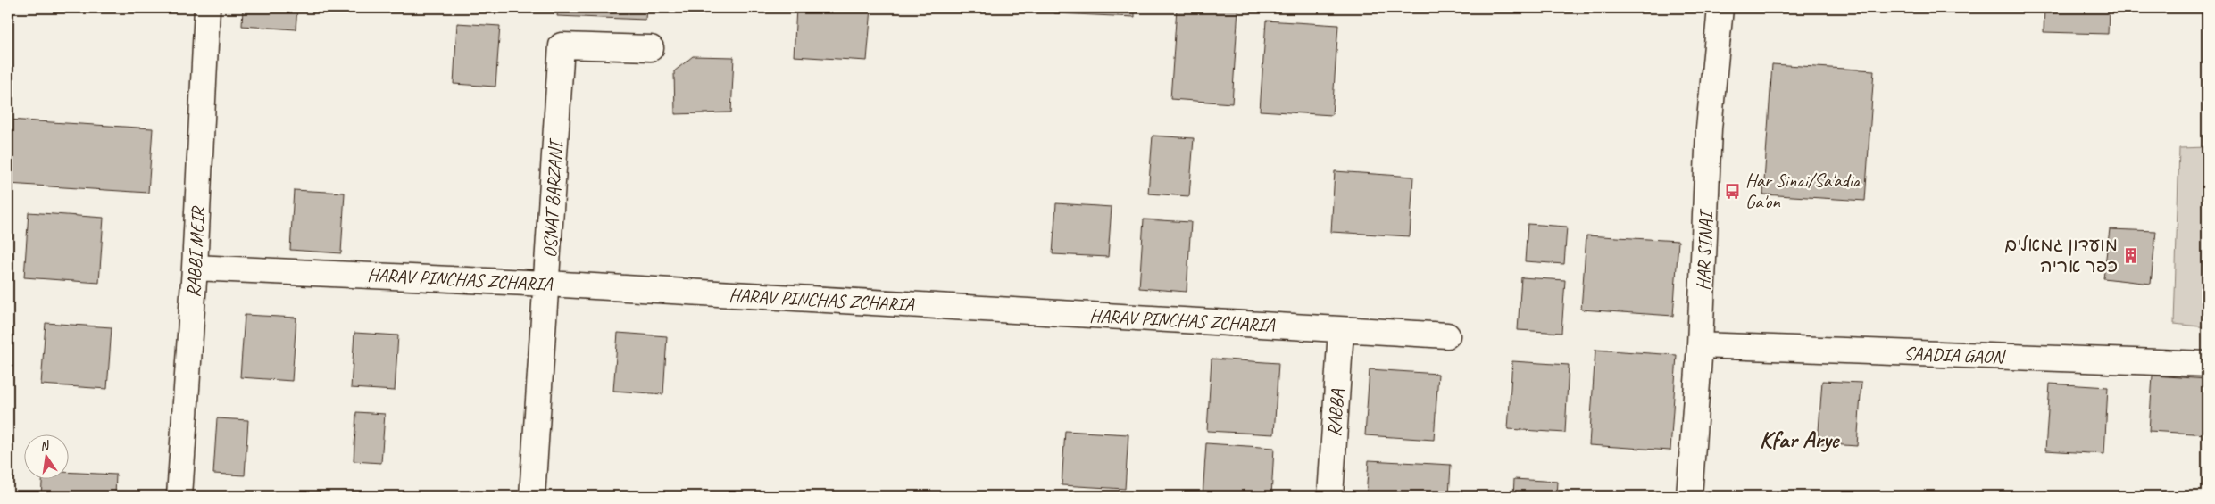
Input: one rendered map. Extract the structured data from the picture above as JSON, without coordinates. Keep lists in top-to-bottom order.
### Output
{
  "streets": {
    "street": [
      "OSNAT BARZANI",
      "HAR SINAI",
      "RABBI MEIR",
      "HARAV PINCHAS ZCHARIA",
      "SAADIA GAON",
      "RABBA"
    ]
  },
  "crossings": [
    ["OSNAT BARZANI", "HARAV PINCHAS ZCHARIA"],
    ["HAR SINAI", "SAADIA GAON"],
    ["RABBI MEIR", "HARAV PINCHAS ZCHARIA"],
    ["HARAV PINCHAS ZCHARIA", "RABBA"]
  ],
  "districts": ["Kfar Arye"],
  "places": {
    "bus stop": ["Har Sinai/Sa'adia Ga'on"],
    "building": ["מועדון גמאלים כפר אריה"]
  },
  "north": "top"
}
